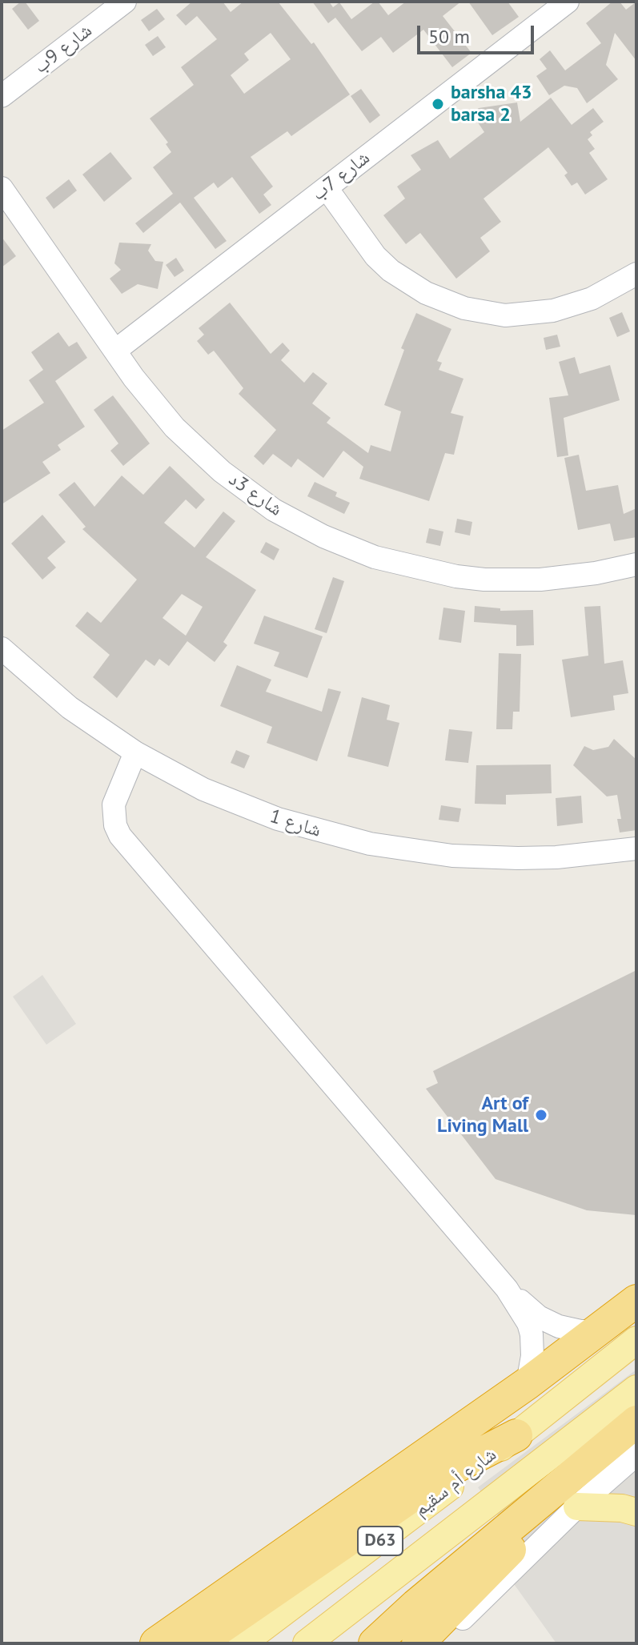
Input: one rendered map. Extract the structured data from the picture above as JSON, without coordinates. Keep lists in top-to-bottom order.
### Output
{
  "streets": {
    "main road": ["شارع أم سقيم", "D63"],
    "street": [
      "شارع 9ب",
      "شارع 7ب",
      "شارع 3د",
      "شارع 1"
    ]
  },
  "crossings": [
    ["شارع 7ب", "شارع 3د"]
  ],
  "places": ["barsha 43 barsa 2", "Art of Living Mall"],
  "scale_bar": "50 m"
}
